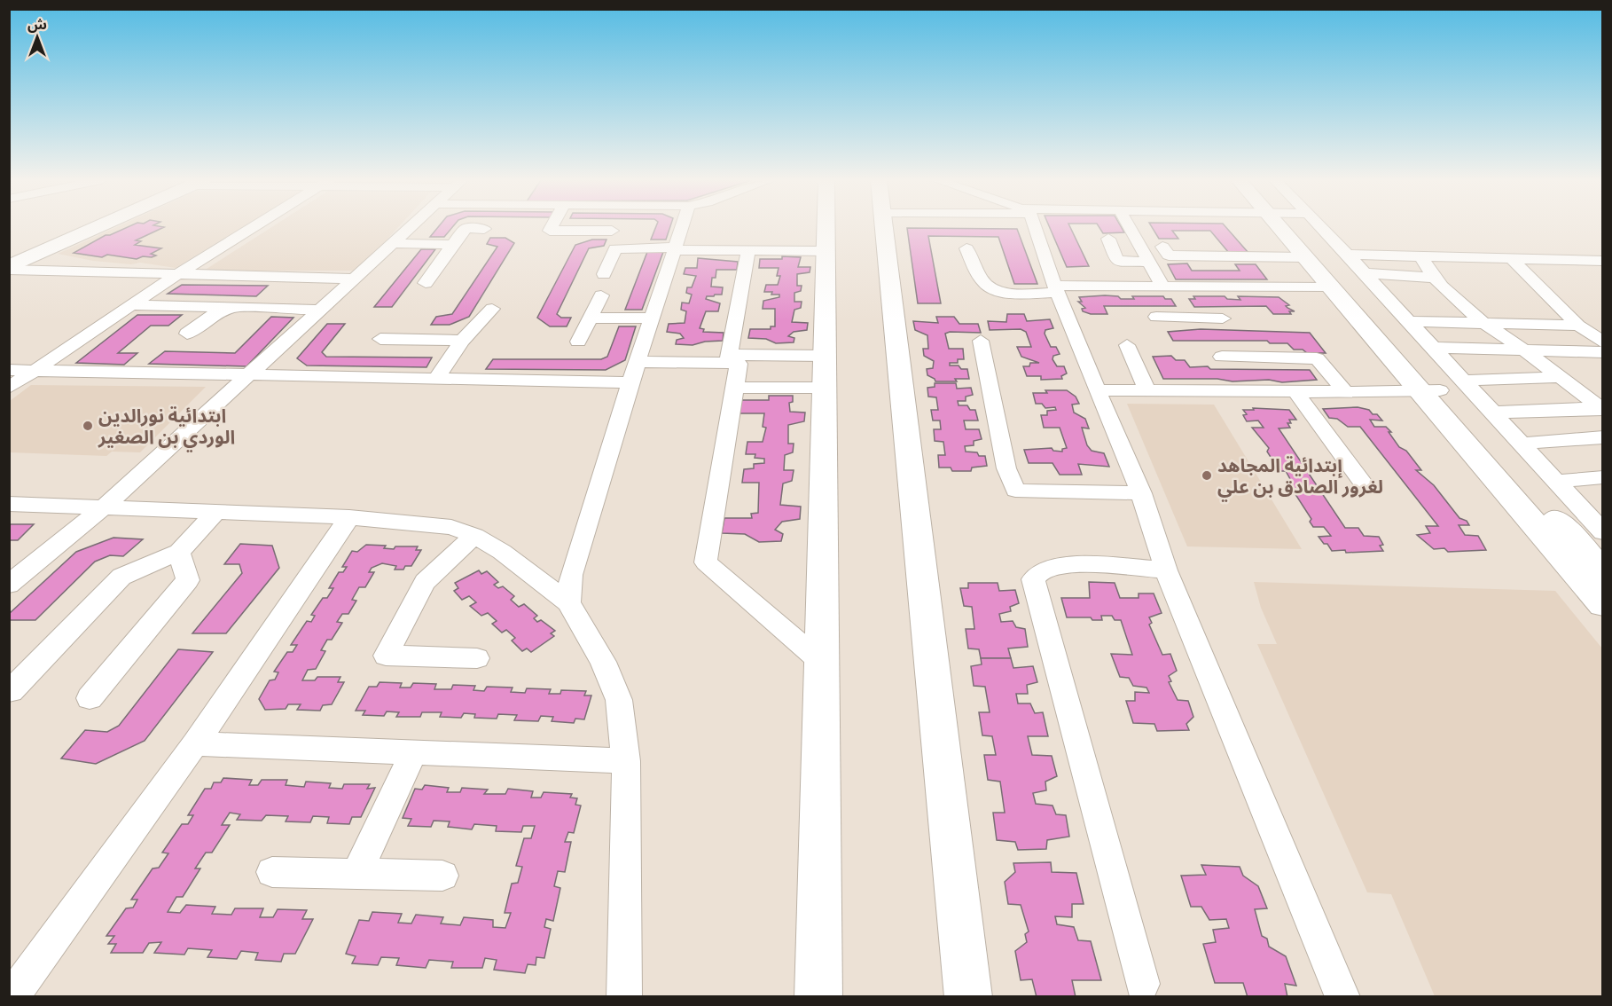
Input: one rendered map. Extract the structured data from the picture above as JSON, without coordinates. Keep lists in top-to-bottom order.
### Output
{
  "places": ["ابتدائية نورالدين الوردي بن الصغير", "إبتدائية المجاهد لغرور الصادق بن علي"],
  "north": "top"
}
